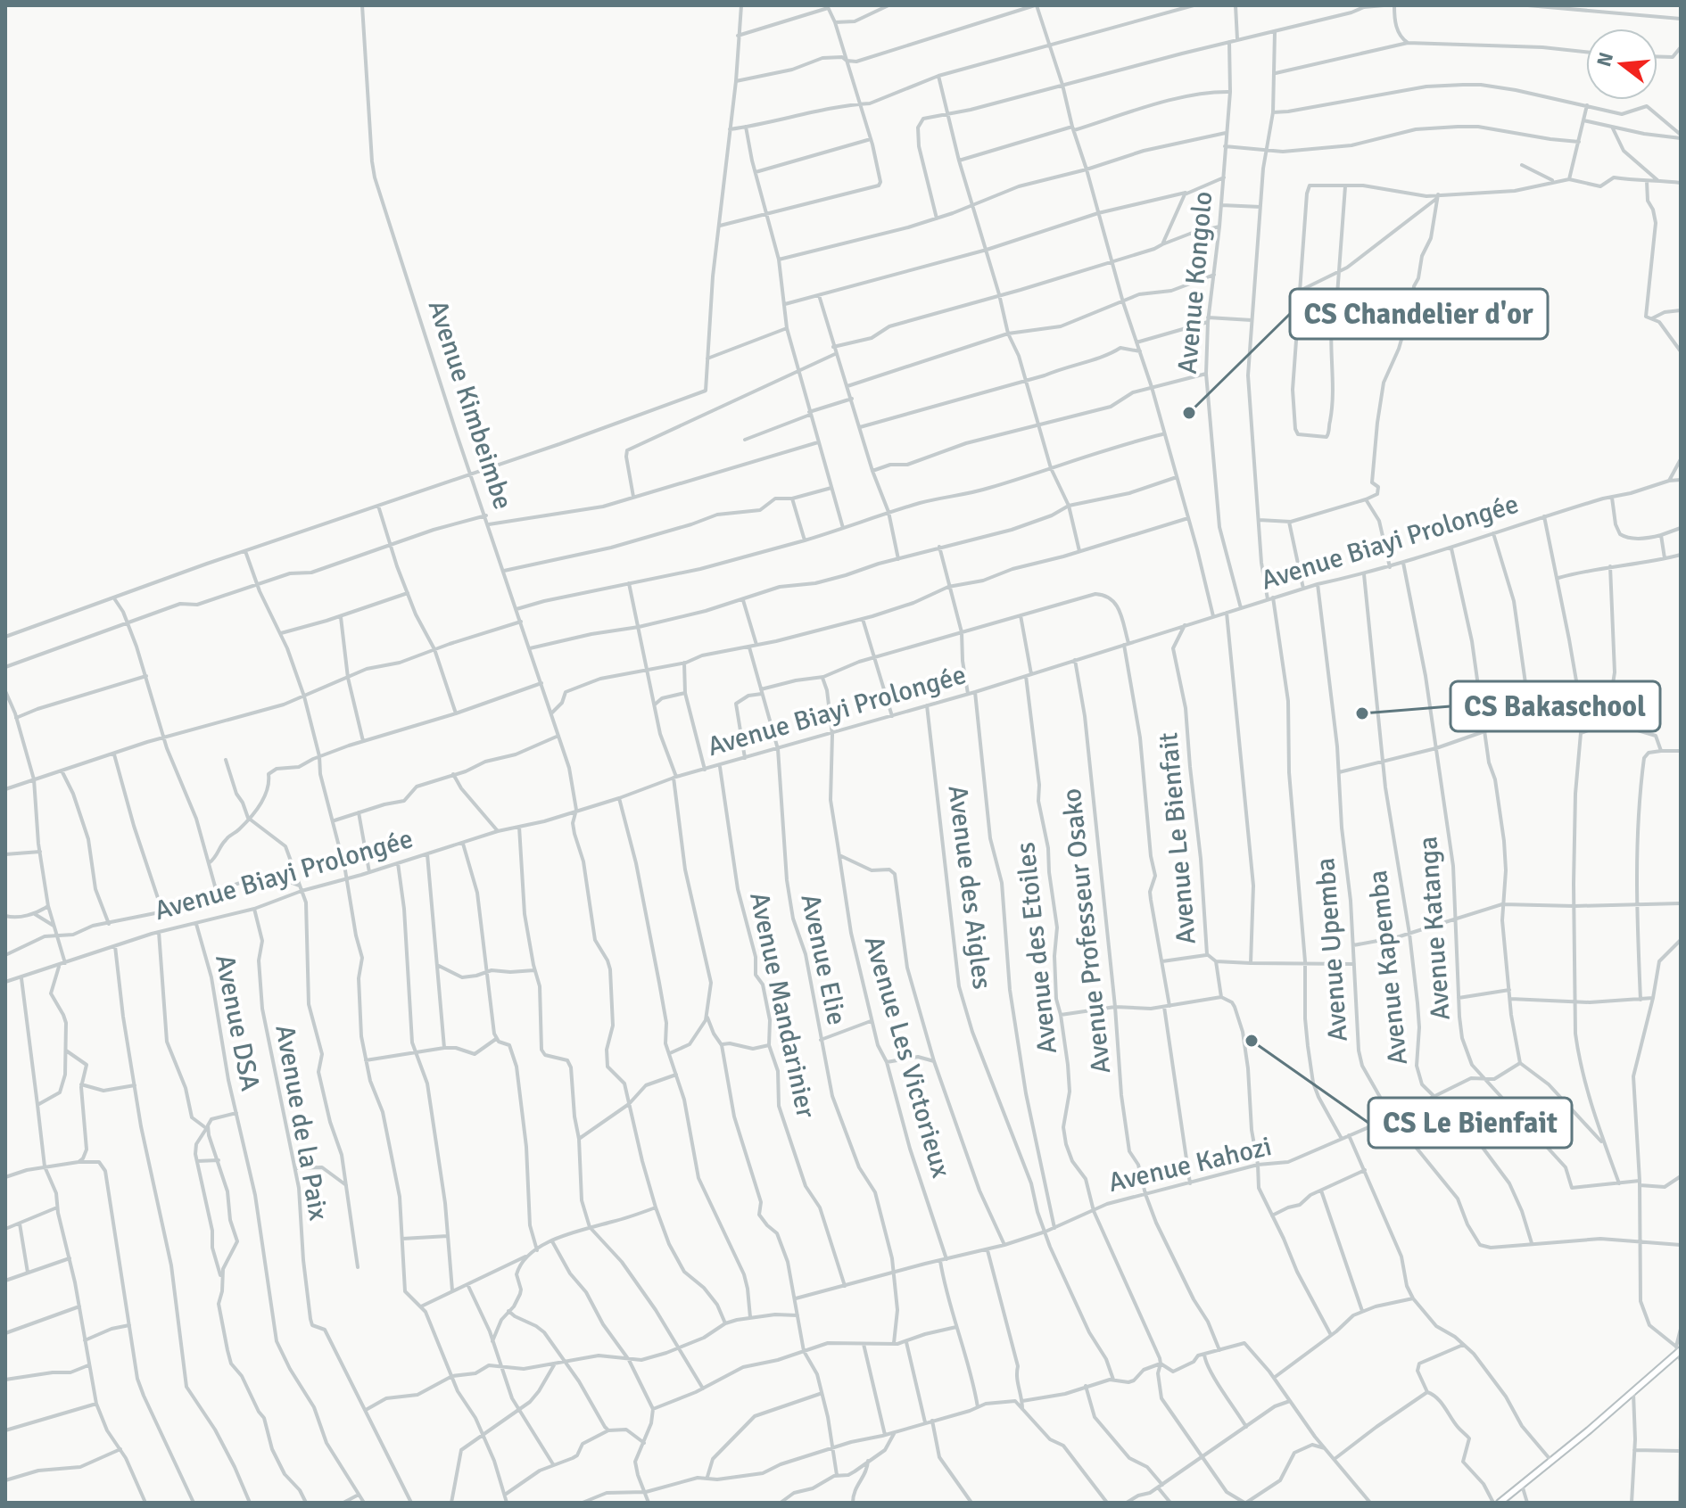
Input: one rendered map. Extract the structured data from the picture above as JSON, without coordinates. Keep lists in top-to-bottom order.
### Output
{
  "streets": {
    "street": [
      "Avenue Kongolo",
      "Avenue Kimbeimbe",
      "Avenue Biayi Prolongée",
      "Avenue Le Bienfait",
      "Avenue des Aigles",
      "Avenue Katanga",
      "Avenue Professeur Osako",
      "Avenue des Etoiles",
      "Avenue Upemba",
      "Avenue Elie",
      "Avenue Kapemba",
      "Avenue Mandarinier",
      "Avenue DSA",
      "Avenue Les Victorieux",
      "Avenue de la Paix",
      "Avenue Kahozi"
    ]
  },
  "crossings": [
    ["Avenue Kongolo", "Avenue Biayi Prolongée"],
    ["Avenue Kimbeimbe", "Avenue Biayi Prolongée"],
    ["Avenue Biayi Prolongée", "Avenue Le Bienfait"],
    ["Avenue Biayi Prolongée", "Avenue des Aigles"],
    ["Avenue Biayi Prolongée", "Avenue Katanga"],
    ["Avenue Biayi Prolongée", "Avenue Professeur Osako"],
    ["Avenue Biayi Prolongée", "Avenue des Etoiles"],
    ["Avenue Biayi Prolongée", "Avenue Upemba"],
    ["Avenue Biayi Prolongée", "Avenue Elie"],
    ["Avenue Biayi Prolongée", "Avenue Kapemba"],
    ["Avenue Biayi Prolongée", "Avenue Mandarinier"],
    ["Avenue Biayi Prolongée", "Avenue DSA"],
    ["Avenue Biayi Prolongée", "Avenue Les Victorieux"],
    ["Avenue Biayi Prolongée", "Avenue de la Paix"],
    ["Avenue Le Bienfait", "Avenue Kahozi"],
    ["Avenue des Aigles", "Avenue Kahozi"],
    ["Avenue Katanga", "Avenue Kahozi"],
    ["Avenue Professeur Osako", "Avenue Kahozi"],
    ["Avenue des Etoiles", "Avenue Kahozi"],
    ["Avenue Upemba", "Avenue Kahozi"],
    ["Avenue Elie", "Avenue Kahozi"],
    ["Avenue Kapemba", "Avenue Kahozi"],
    ["Avenue Mandarinier", "Avenue Kahozi"],
    ["Avenue Les Victorieux", "Avenue Kahozi"]
  ],
  "places": ["CS Chandelier d'or", "CS Bakaschool", "CS Le Bienfait"],
  "north": "left"
}
